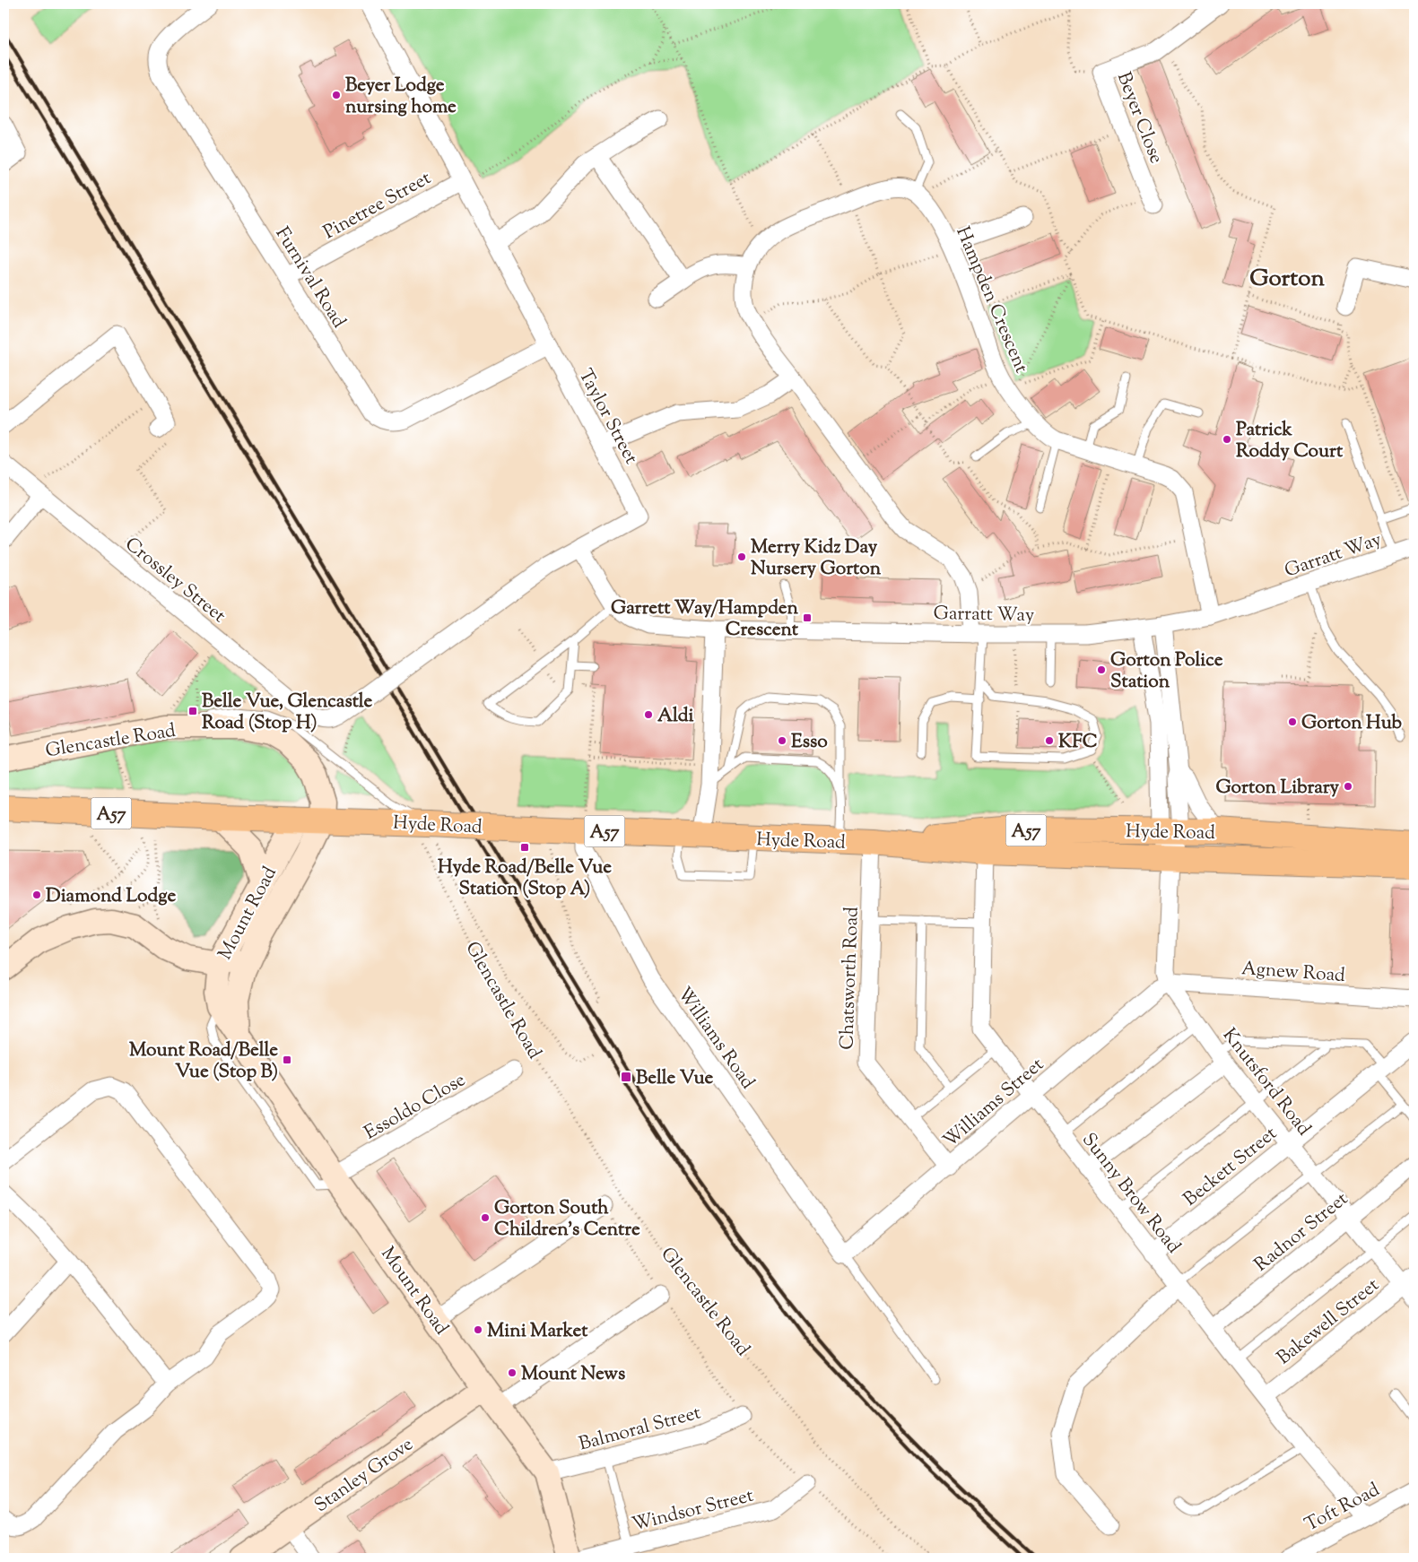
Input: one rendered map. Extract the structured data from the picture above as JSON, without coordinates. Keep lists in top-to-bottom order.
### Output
{
  "streets": {
    "highway": ["A57", "Hyde Road"],
    "main road": ["Glencastle Road", "Mount Road", "Stanley Grove"],
    "street": [
      "Beyer Close",
      "Pinetree Street",
      "Furnival Road",
      "Hampden Crescent",
      "Taylor Street",
      "Garratt Way",
      "Crossley Street",
      "Agnew Road",
      "Chatsworth Road",
      "Williams Road",
      "Knutsford Road",
      "Williams Street",
      "Essoldo Close",
      "Beckett Street",
      "Sunny Brow Road",
      "Radnor Street",
      "Bakewell Street",
      "Balmoral Street",
      "Toft Road",
      "Windsor Street"
    ]
  },
  "crossings": [
    ["Pinetree Street", "Furnival Road"],
    ["Pinetree Street", "Taylor Street"],
    ["Furnival Road", "Taylor Street"],
    ["Hampden Crescent", "Garratt Way"],
    ["Taylor Street", "Garratt Way"],
    ["Taylor Street", "Crossley Street"],
    ["Glencastle Road", "Hyde Road"],
    ["Glencastle Road", "Mount Road"],
    ["Hyde Road", "Mount Road"],
    ["Hyde Road", "Chatsworth Road"],
    ["Hyde Road", "Williams Road"],
    ["Hyde Road", "Knutsford Road"],
    ["Hyde Road", "Sunny Brow Road"],
    ["Mount Road", "Essoldo Close"],
    ["Mount Road", "Balmoral Street"],
    ["Mount Road", "Stanley Grove"],
    ["Agnew Road", "Knutsford Road"],
    ["Agnew Road", "Williams Street"],
    ["Chatsworth Road", "Williams Street"],
    ["Williams Road", "Williams Street"],
    ["Knutsford Road", "Williams Street"],
    ["Knutsford Road", "Beckett Street"],
    ["Knutsford Road", "Radnor Street"],
    ["Knutsford Road", "Bakewell Street"],
    ["Williams Street", "Sunny Brow Road"],
    ["Beckett Street", "Sunny Brow Road"],
    ["Sunny Brow Road", "Radnor Street"],
    ["Sunny Brow Road", "Bakewell Street"],
    ["Sunny Brow Road", "Toft Road"]
  ],
  "districts": ["Gorton"],
  "places": {
    "other": [
      "Beyer Lodge nursing home",
      "Patrick Roddy Court",
      "Merry Kidz Day Nursery Gorton",
      "Gorton Police Station",
      "Aldi",
      "Gorton Hub",
      "Esso",
      "KFC",
      "Gorton Library",
      "Diamond Lodge",
      "Gorton South Children's Centre",
      "Mini Market",
      "Mount News"
    ],
    "transit": [
      "Garrett Way/Hampden Crescent",
      "Belle Vue, Glencastle Road (Stop H)",
      "Hyde Road/Belle Vue Station (Stop A)",
      "Mount Road/Belle Vue (Stop B)",
      "Belle Vue"
    ]
  }
}
